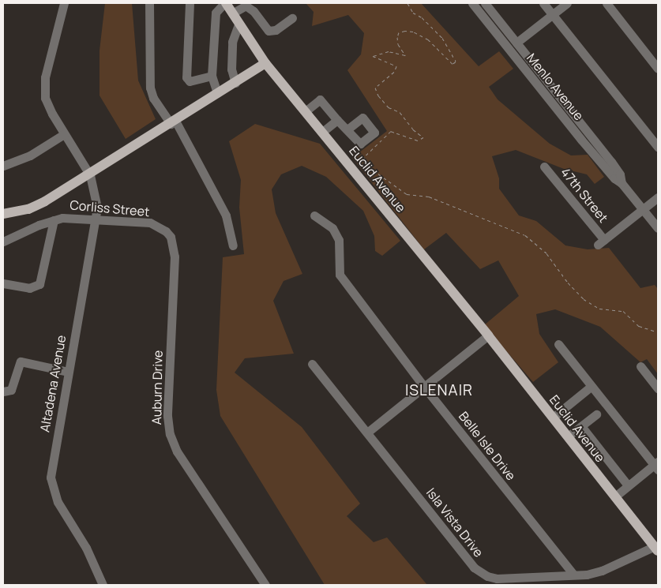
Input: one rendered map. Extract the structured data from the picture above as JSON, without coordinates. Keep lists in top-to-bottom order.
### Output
{
  "streets": {
    "main road": ["Euclid Avenue"],
    "street": [
      "Menlo Avenue",
      "47th Street",
      "Corliss Street",
      "Altadena Avenue",
      "Auburn Drive",
      "Belle Isle Drive",
      "Isla Vista Drive"
    ]
  },
  "crossings": [
    ["Menlo Avenue", "47th Street"],
    ["Euclid Avenue", "Isla Vista Drive"],
    ["Corliss Street", "Altadena Avenue"],
    ["Corliss Street", "Auburn Drive"],
    ["Belle Isle Drive", "Isla Vista Drive"]
  ],
  "districts": ["ISLENAIR"]
}
